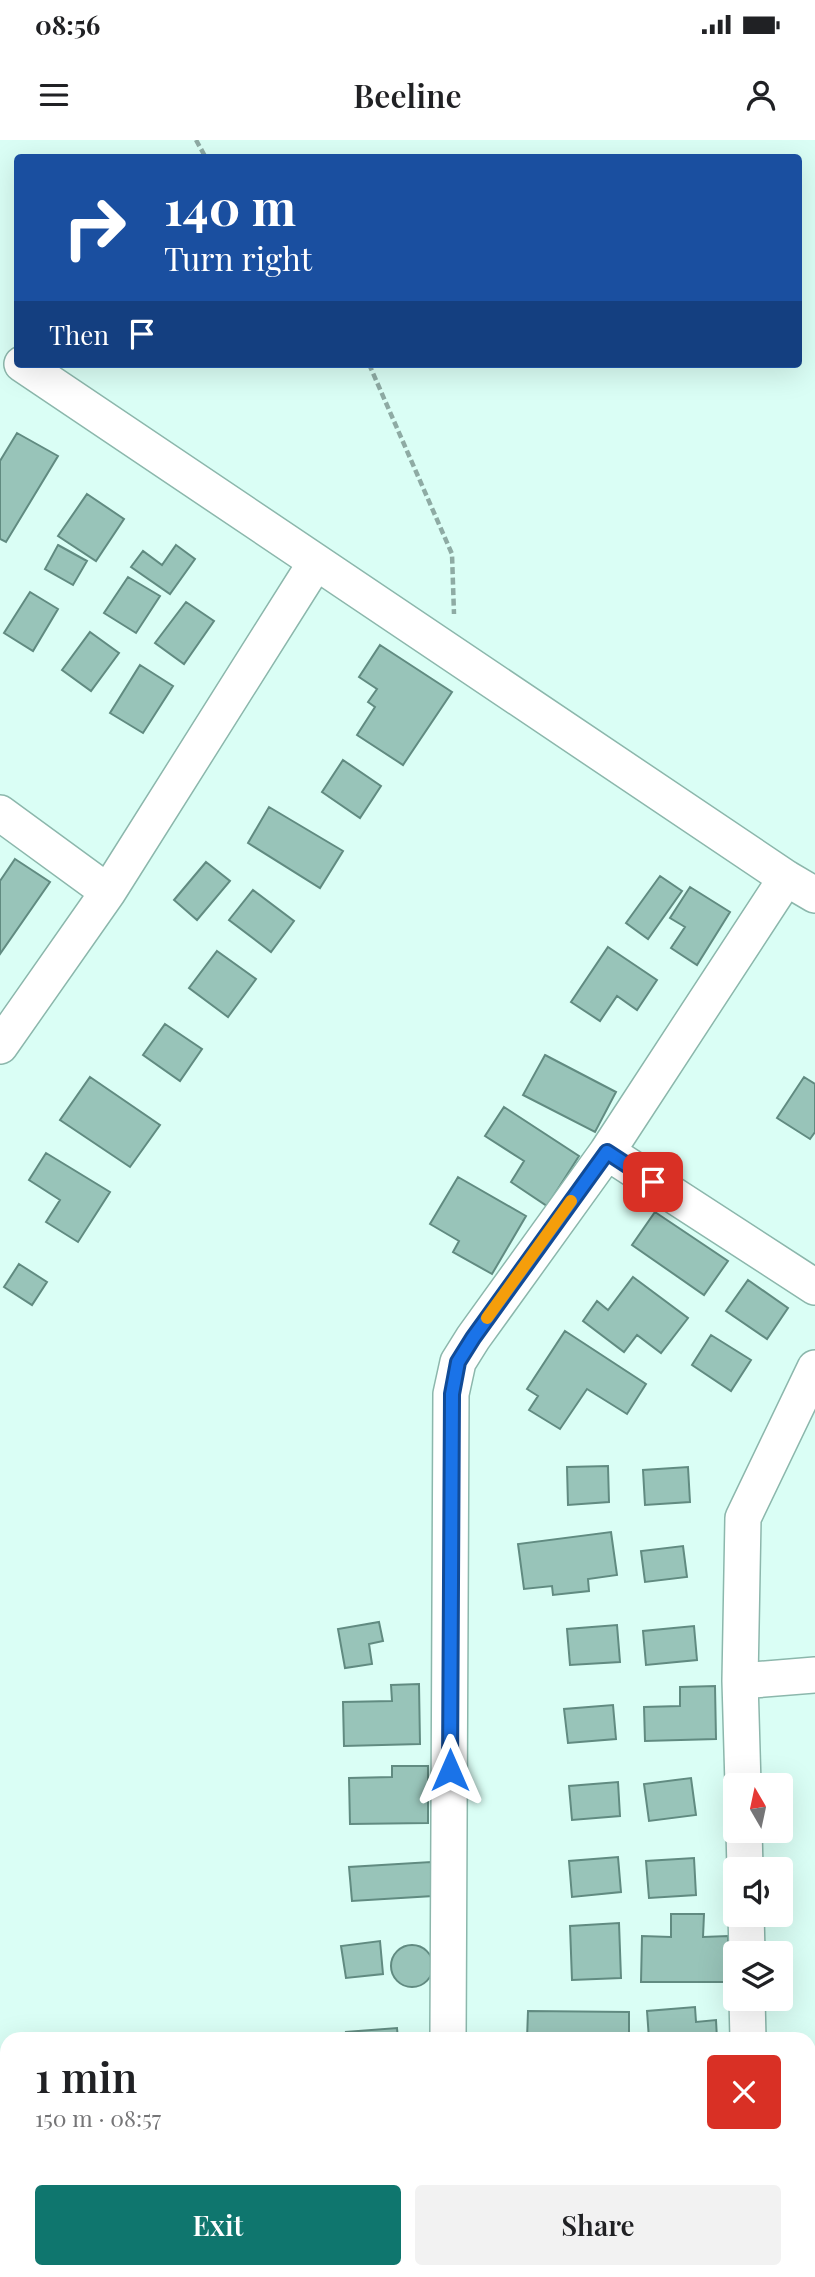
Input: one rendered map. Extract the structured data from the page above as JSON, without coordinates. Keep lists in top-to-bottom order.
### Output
{
  "north": "top",
  "page": {
    "status": "08:56",
    "header": "Beeline",
    "turn": ["140 m", "Turn right"],
    "then": "Then",
    "heading": ["1 min", "150 m · 08:57"],
    "buttons": ["Exit", "Share"]
  }
}
